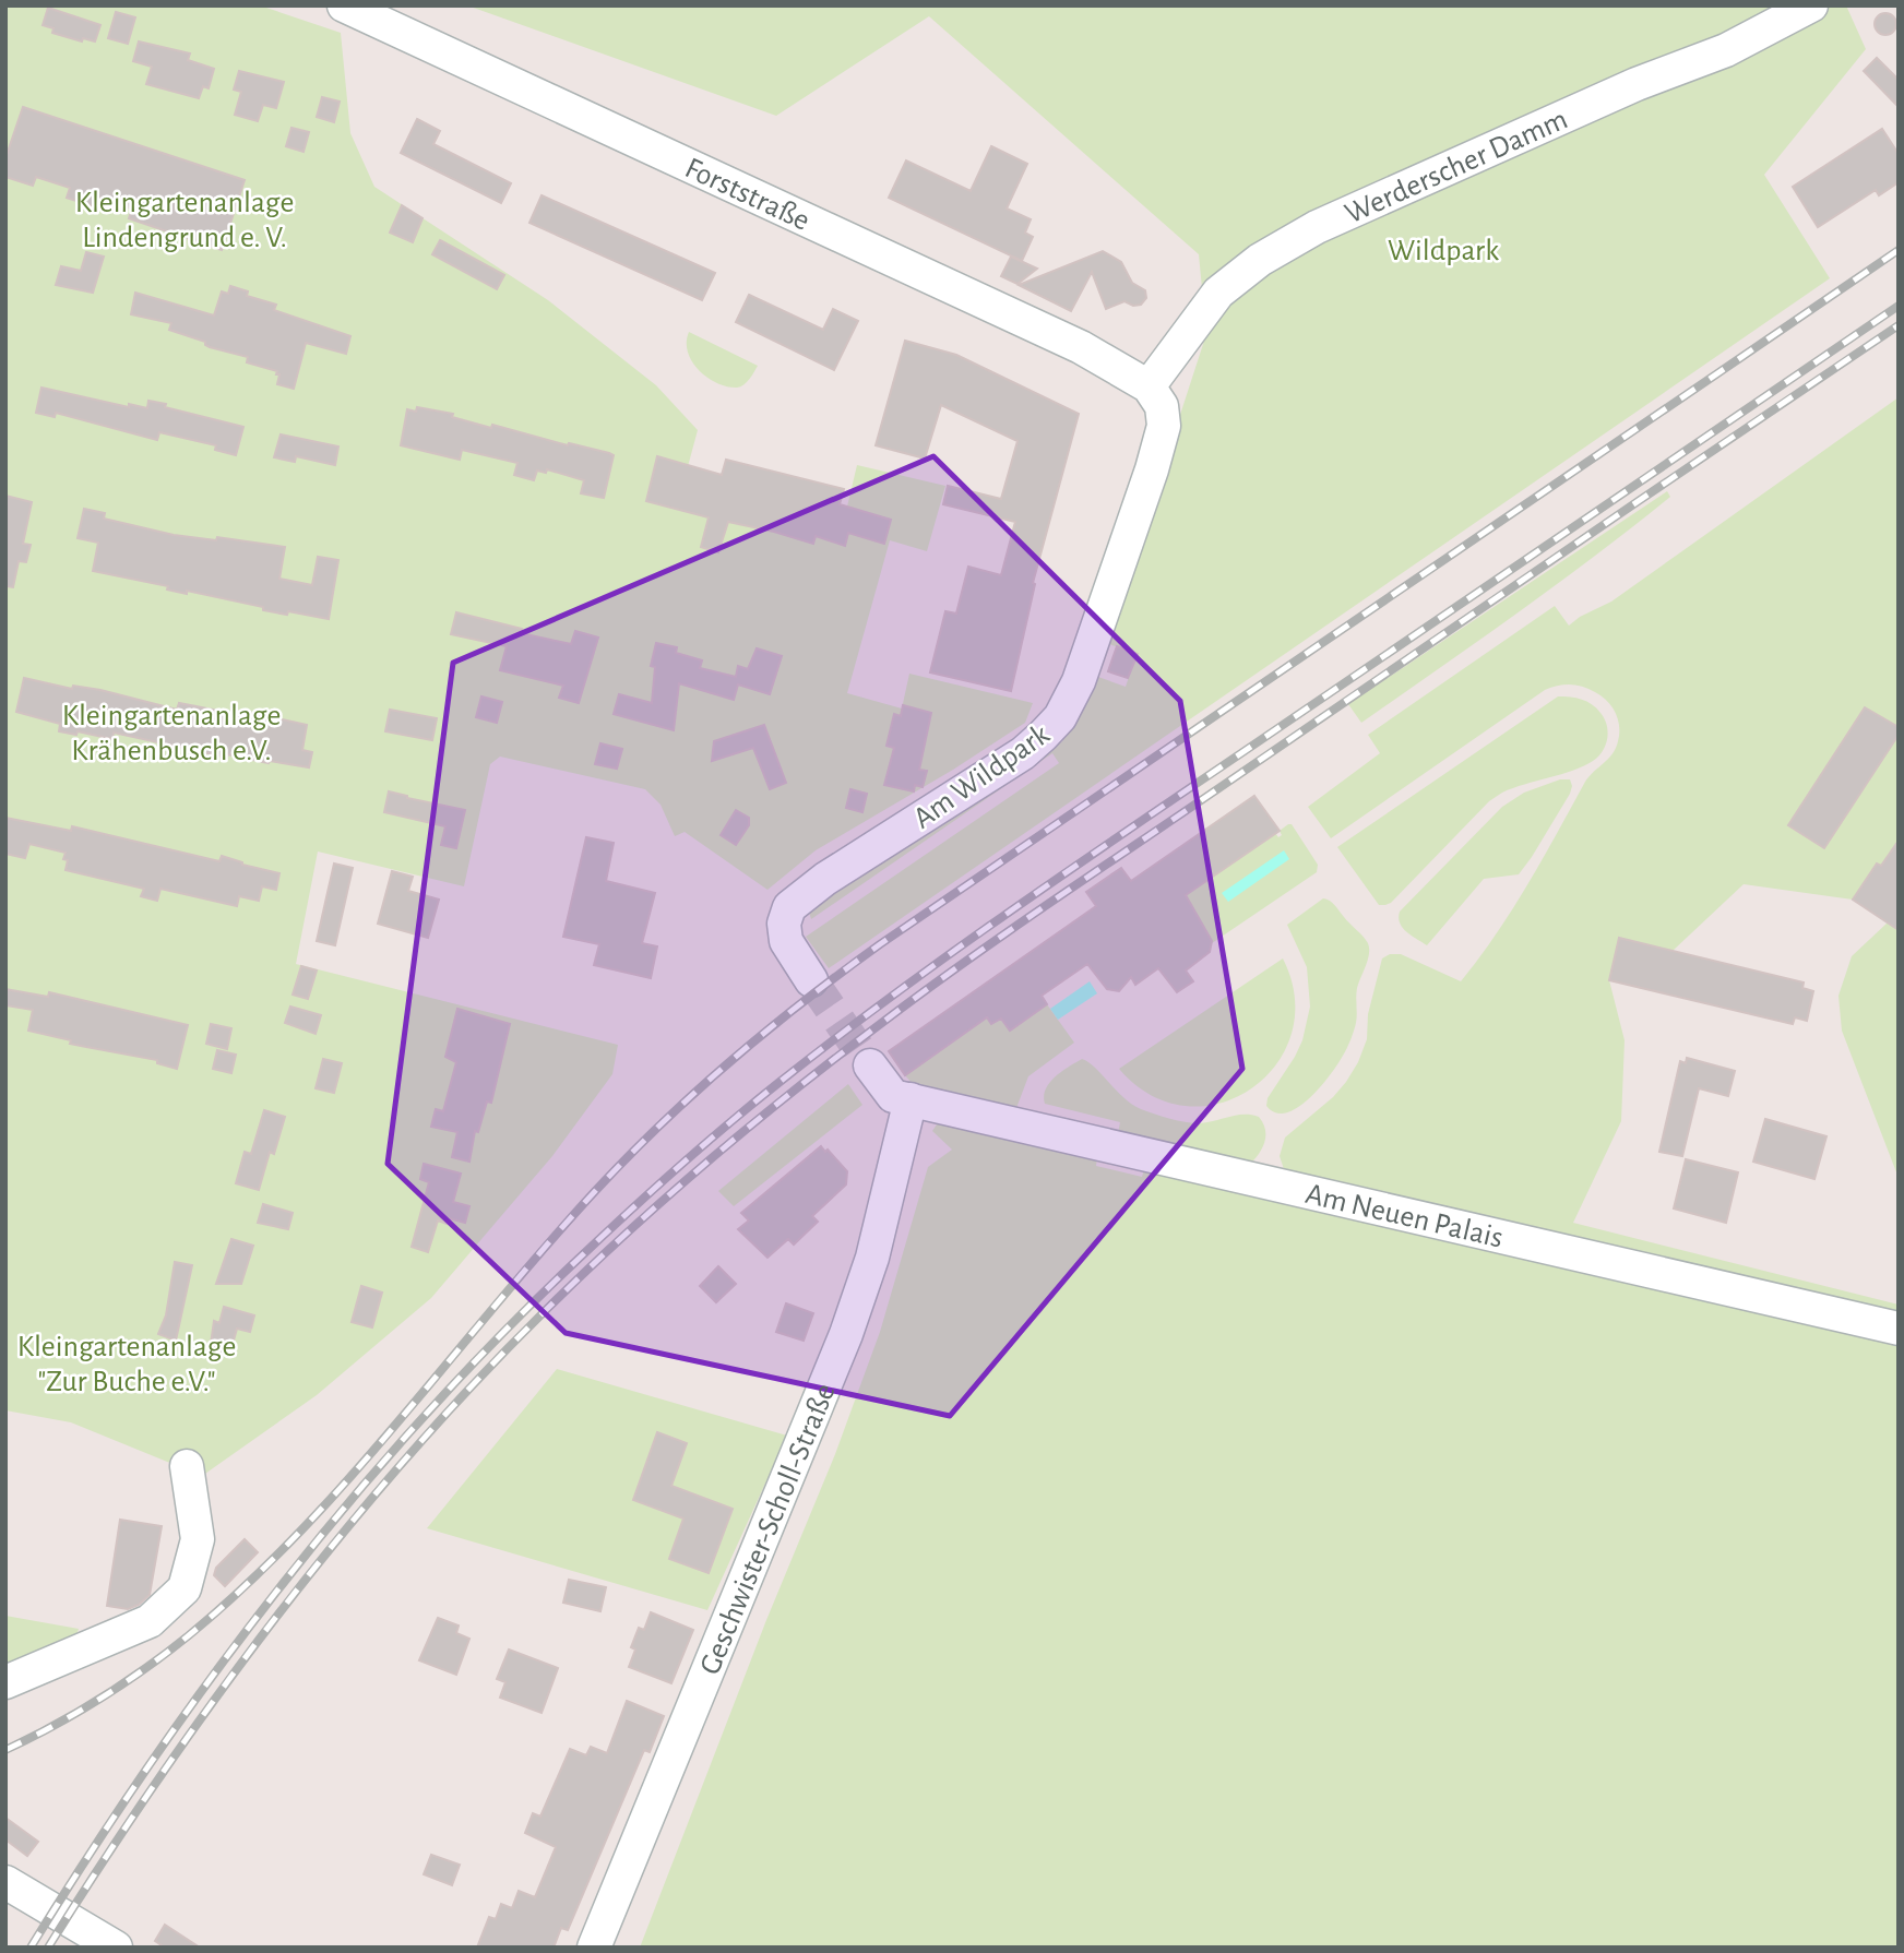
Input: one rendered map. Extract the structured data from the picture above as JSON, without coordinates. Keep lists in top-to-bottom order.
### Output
{
  "streets": {
    "street": [
      "Werderscher Damm",
      "Forststraße",
      "Am Wildpark",
      "Am Neuen Palais",
      "Geschwister-Scholl-Straße"
    ]
  },
  "crossings": [
    ["Werderscher Damm", "Forststraße"],
    ["Werderscher Damm", "Am Wildpark"],
    ["Forststraße", "Am Wildpark"],
    ["Am Neuen Palais", "Geschwister-Scholl-Straße"]
  ],
  "parks": [
    "Kleingartenanlage Lindengrund e. V.",
    "Wildpark",
    "Kleingartenanlage Krähenbusch e.V.",
    "Kleingartenanlage \"Zur Buche e.V.\""
  ]
}
